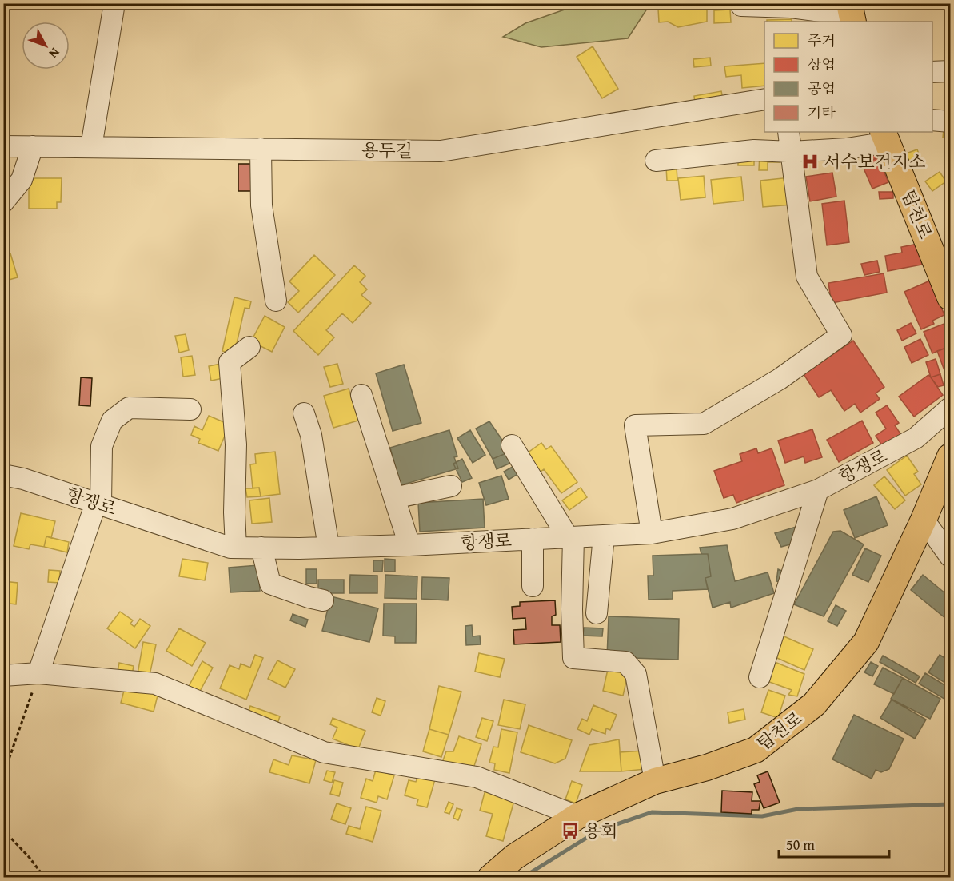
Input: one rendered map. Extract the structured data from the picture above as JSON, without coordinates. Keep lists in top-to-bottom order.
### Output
{
  "streets": {
    "main road": ["탑천로"],
    "street": ["용두길", "항쟁로"]
  },
  "places": {
    "hospital": ["서수보건지소"],
    "bus stop": ["용회"]
  },
  "legend": [
    "주거",
    "상업",
    "공업",
    "기타"
  ],
  "scale_bar": "50 m",
  "north": "bottom right"
}
